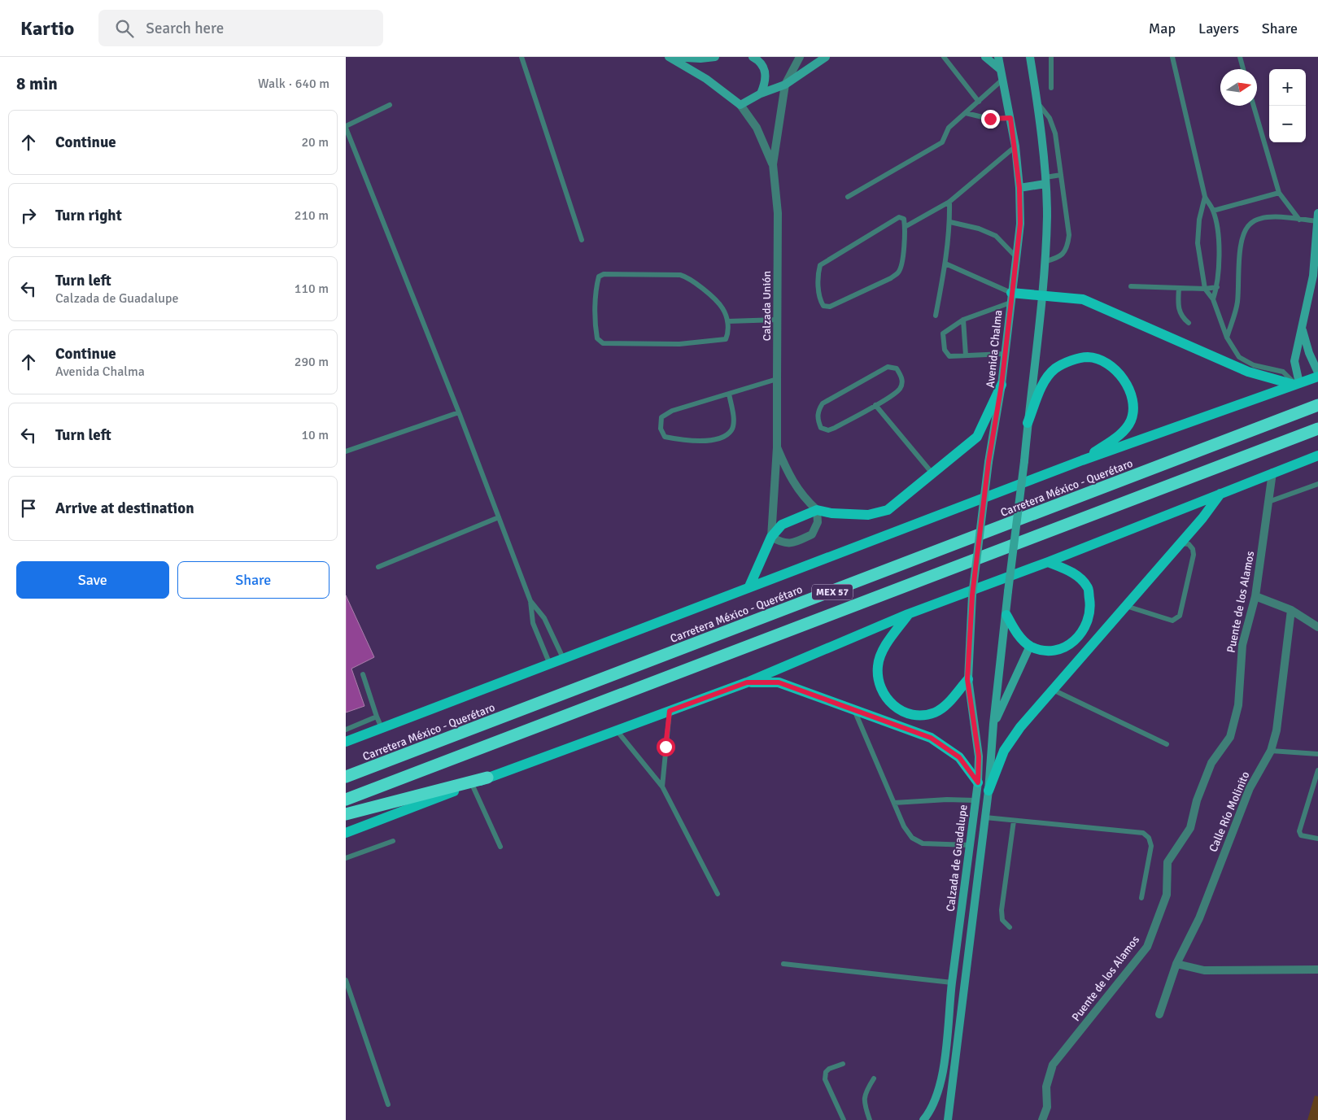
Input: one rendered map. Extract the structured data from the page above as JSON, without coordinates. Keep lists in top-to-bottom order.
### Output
{
  "streets": {
    "highway": ["Carretera México - Querétaro", "MEX 57"],
    "main road": ["Calzada Unión", "Avenida Chalma", "Calzada de Guadalupe"],
    "street": ["Puente de los Alamos", "Calle Río Molinito"]
  },
  "crossings": [
    ["Avenida Chalma", "Calzada de Guadalupe"]
  ],
  "north": "right",
  "page": {
    "header": "Kartio",
    "search": "Search here",
    "nav": ["Map", "Layers", "Share"],
    "heading": ["8 min", "Walk · 640 m"],
    "map_buttons": ["+", "−"],
    "list": [
      ["Continue", "20 m"],
      ["Turn right", "210 m"],
      ["Turn left", "Calzada de Guadalupe", "110 m"],
      ["Continue", "Avenida Chalma", "290 m"],
      ["Turn left", "10 m"],
      "Arrive at destination"
    ],
    "buttons": ["Save", "Share"]
  }
}
